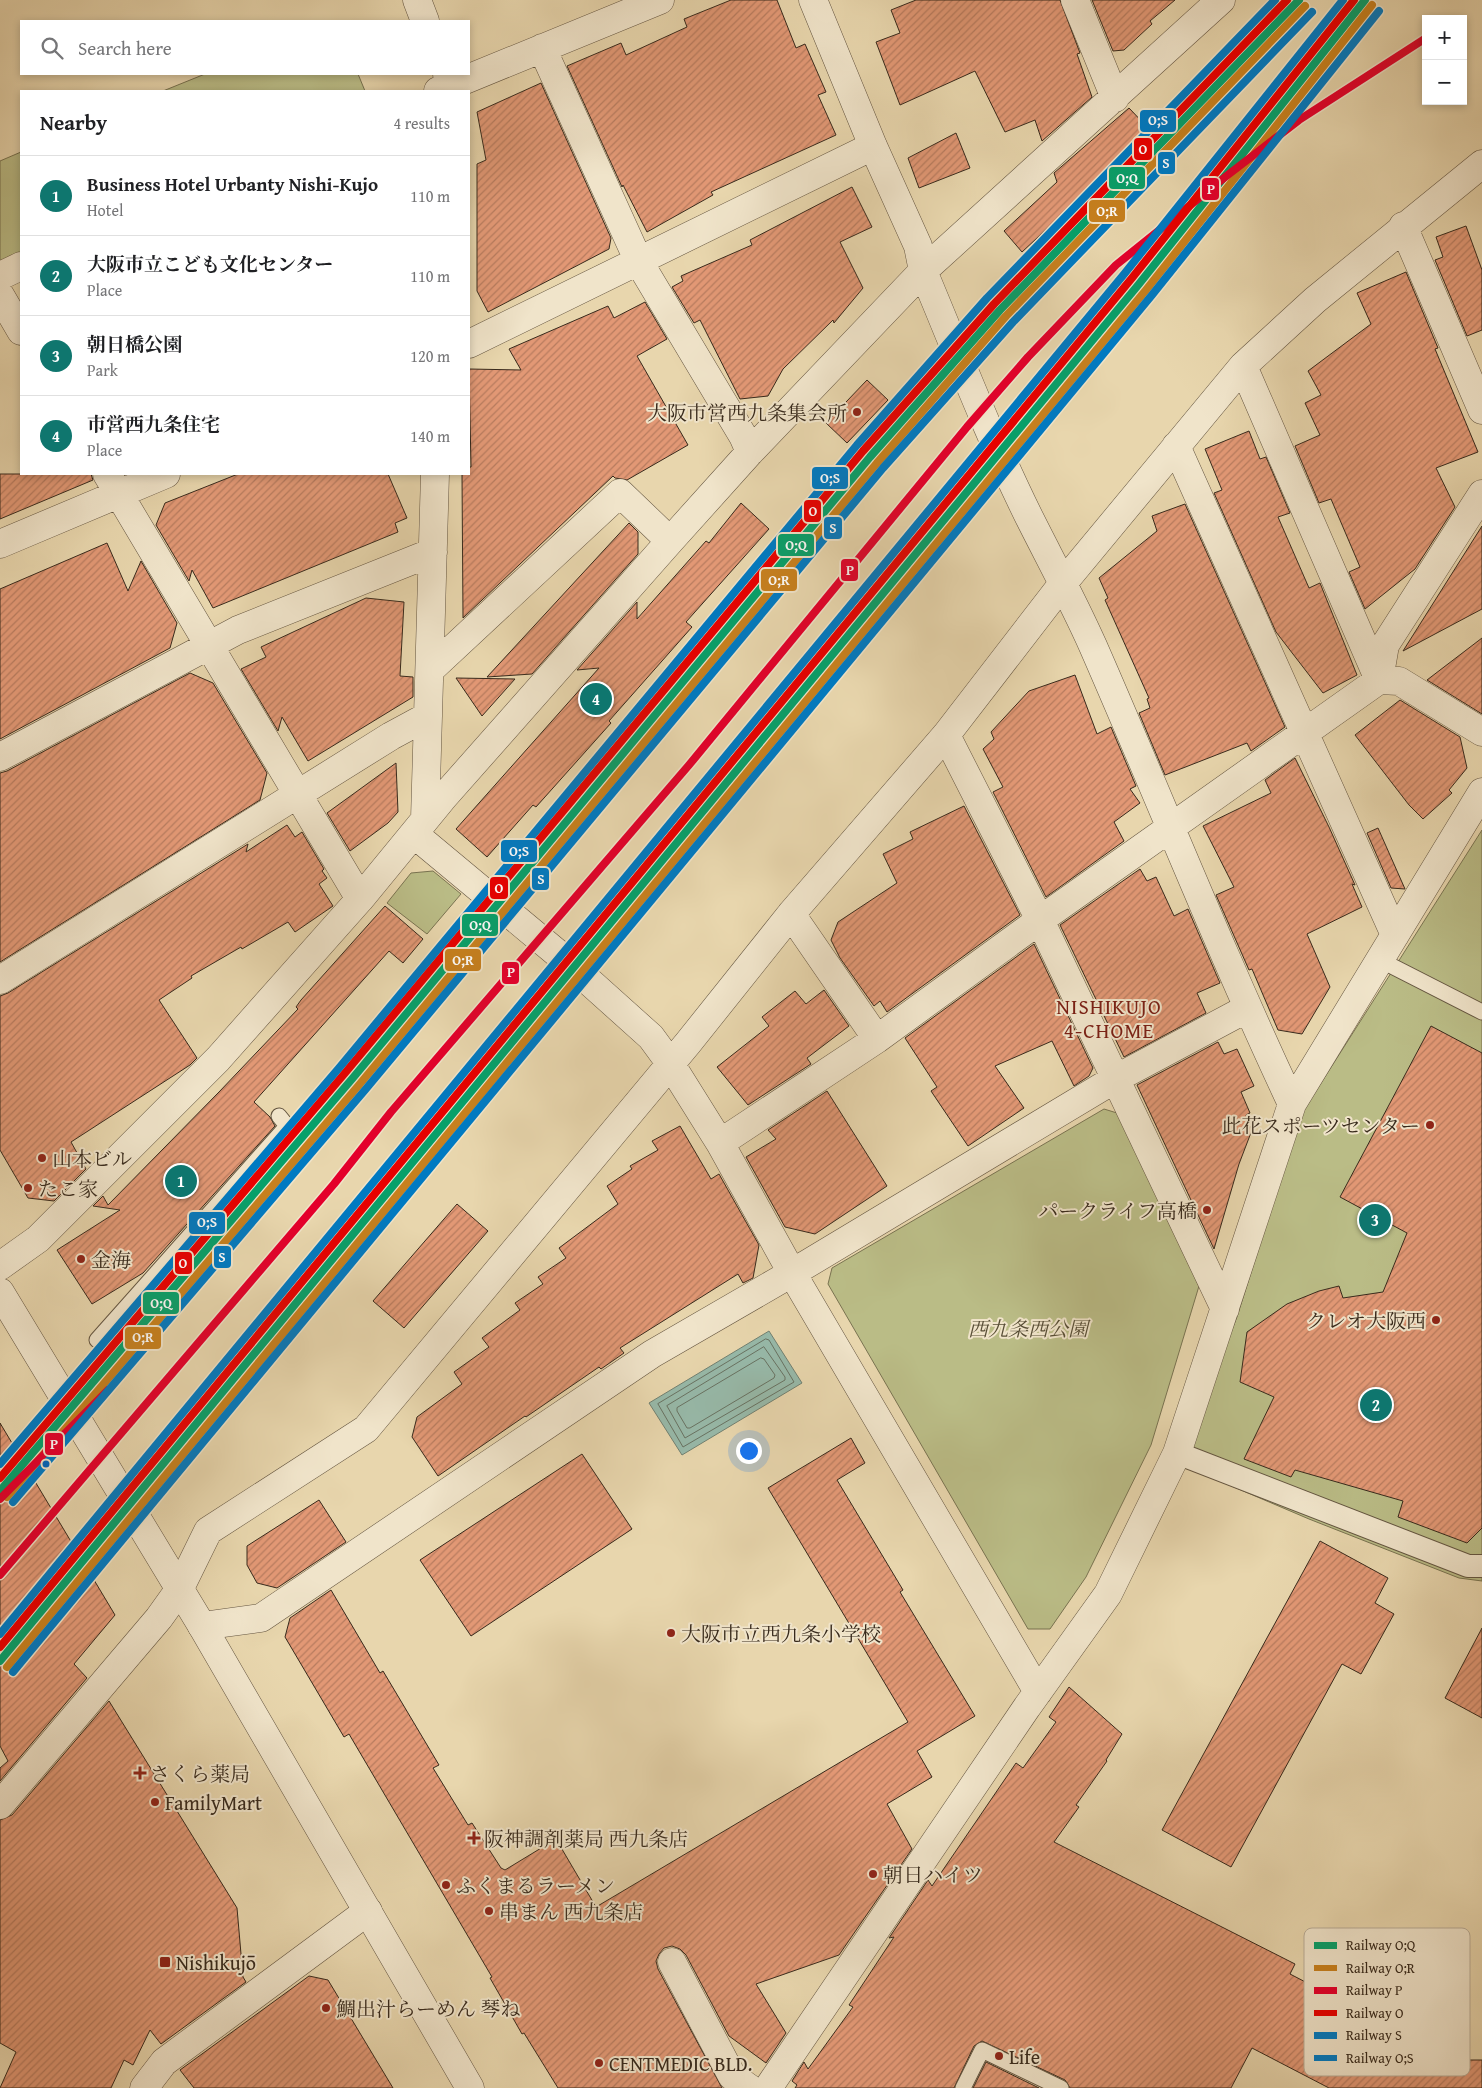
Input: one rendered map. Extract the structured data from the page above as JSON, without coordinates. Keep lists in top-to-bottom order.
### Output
{
  "districts": ["NISHIKUJO 4-CHOME"],
  "parks": ["西九条西公園"],
  "places": {
    "other": [
      "大阪市営西九条集会所",
      "此花スポーツセンター",
      "山本ビル",
      "たこ家",
      "パークライフ高橋",
      "金海",
      "クレオ大阪西",
      "大阪市立西九条小学校",
      "FamilyMart",
      "朝日ハイツ",
      "ふくまるラーメン",
      "串まん 西九条店",
      "鯛出汁らーめん 琴ね",
      "Life",
      "CENTMEDIC BLD."
    ],
    "health": ["さくら薬局", "阪神調剤薬局 西九条店"],
    "transit": ["Nishikujō"]
  },
  "lines": [
    "rail line O;Q",
    "rail line O",
    "rail line O;S",
    "rail line O;R",
    "rail line S",
    "rail line P"
  ],
  "legend": [
    "Railway O;Q",
    "Railway O;R",
    "Railway P",
    "Railway O",
    "Railway S",
    "Railway O;S"
  ],
  "page": {
    "map_buttons": ["+", "−"],
    "search": "Search here",
    "heading": ["Nearby", "4 results"],
    "list": [
      {
        "mark": "1",
        "name": "Business Hotel Urbanty Nishi-Kujo",
        "note": "Hotel",
        "value": "110 m"
      },
      {
        "mark": "2",
        "name": "大阪市立こども文化センター",
        "note": "Place",
        "value": "110 m"
      },
      {
        "mark": "3",
        "name": "朝日橋公園",
        "note": "Park",
        "value": "120 m"
      },
      {
        "mark": "4",
        "name": "市営西九条住宅",
        "note": "Place",
        "value": "140 m"
      }
    ],
    "pins": [
      "4",
      "1",
      "3",
      "2"
    ]
  }
}
